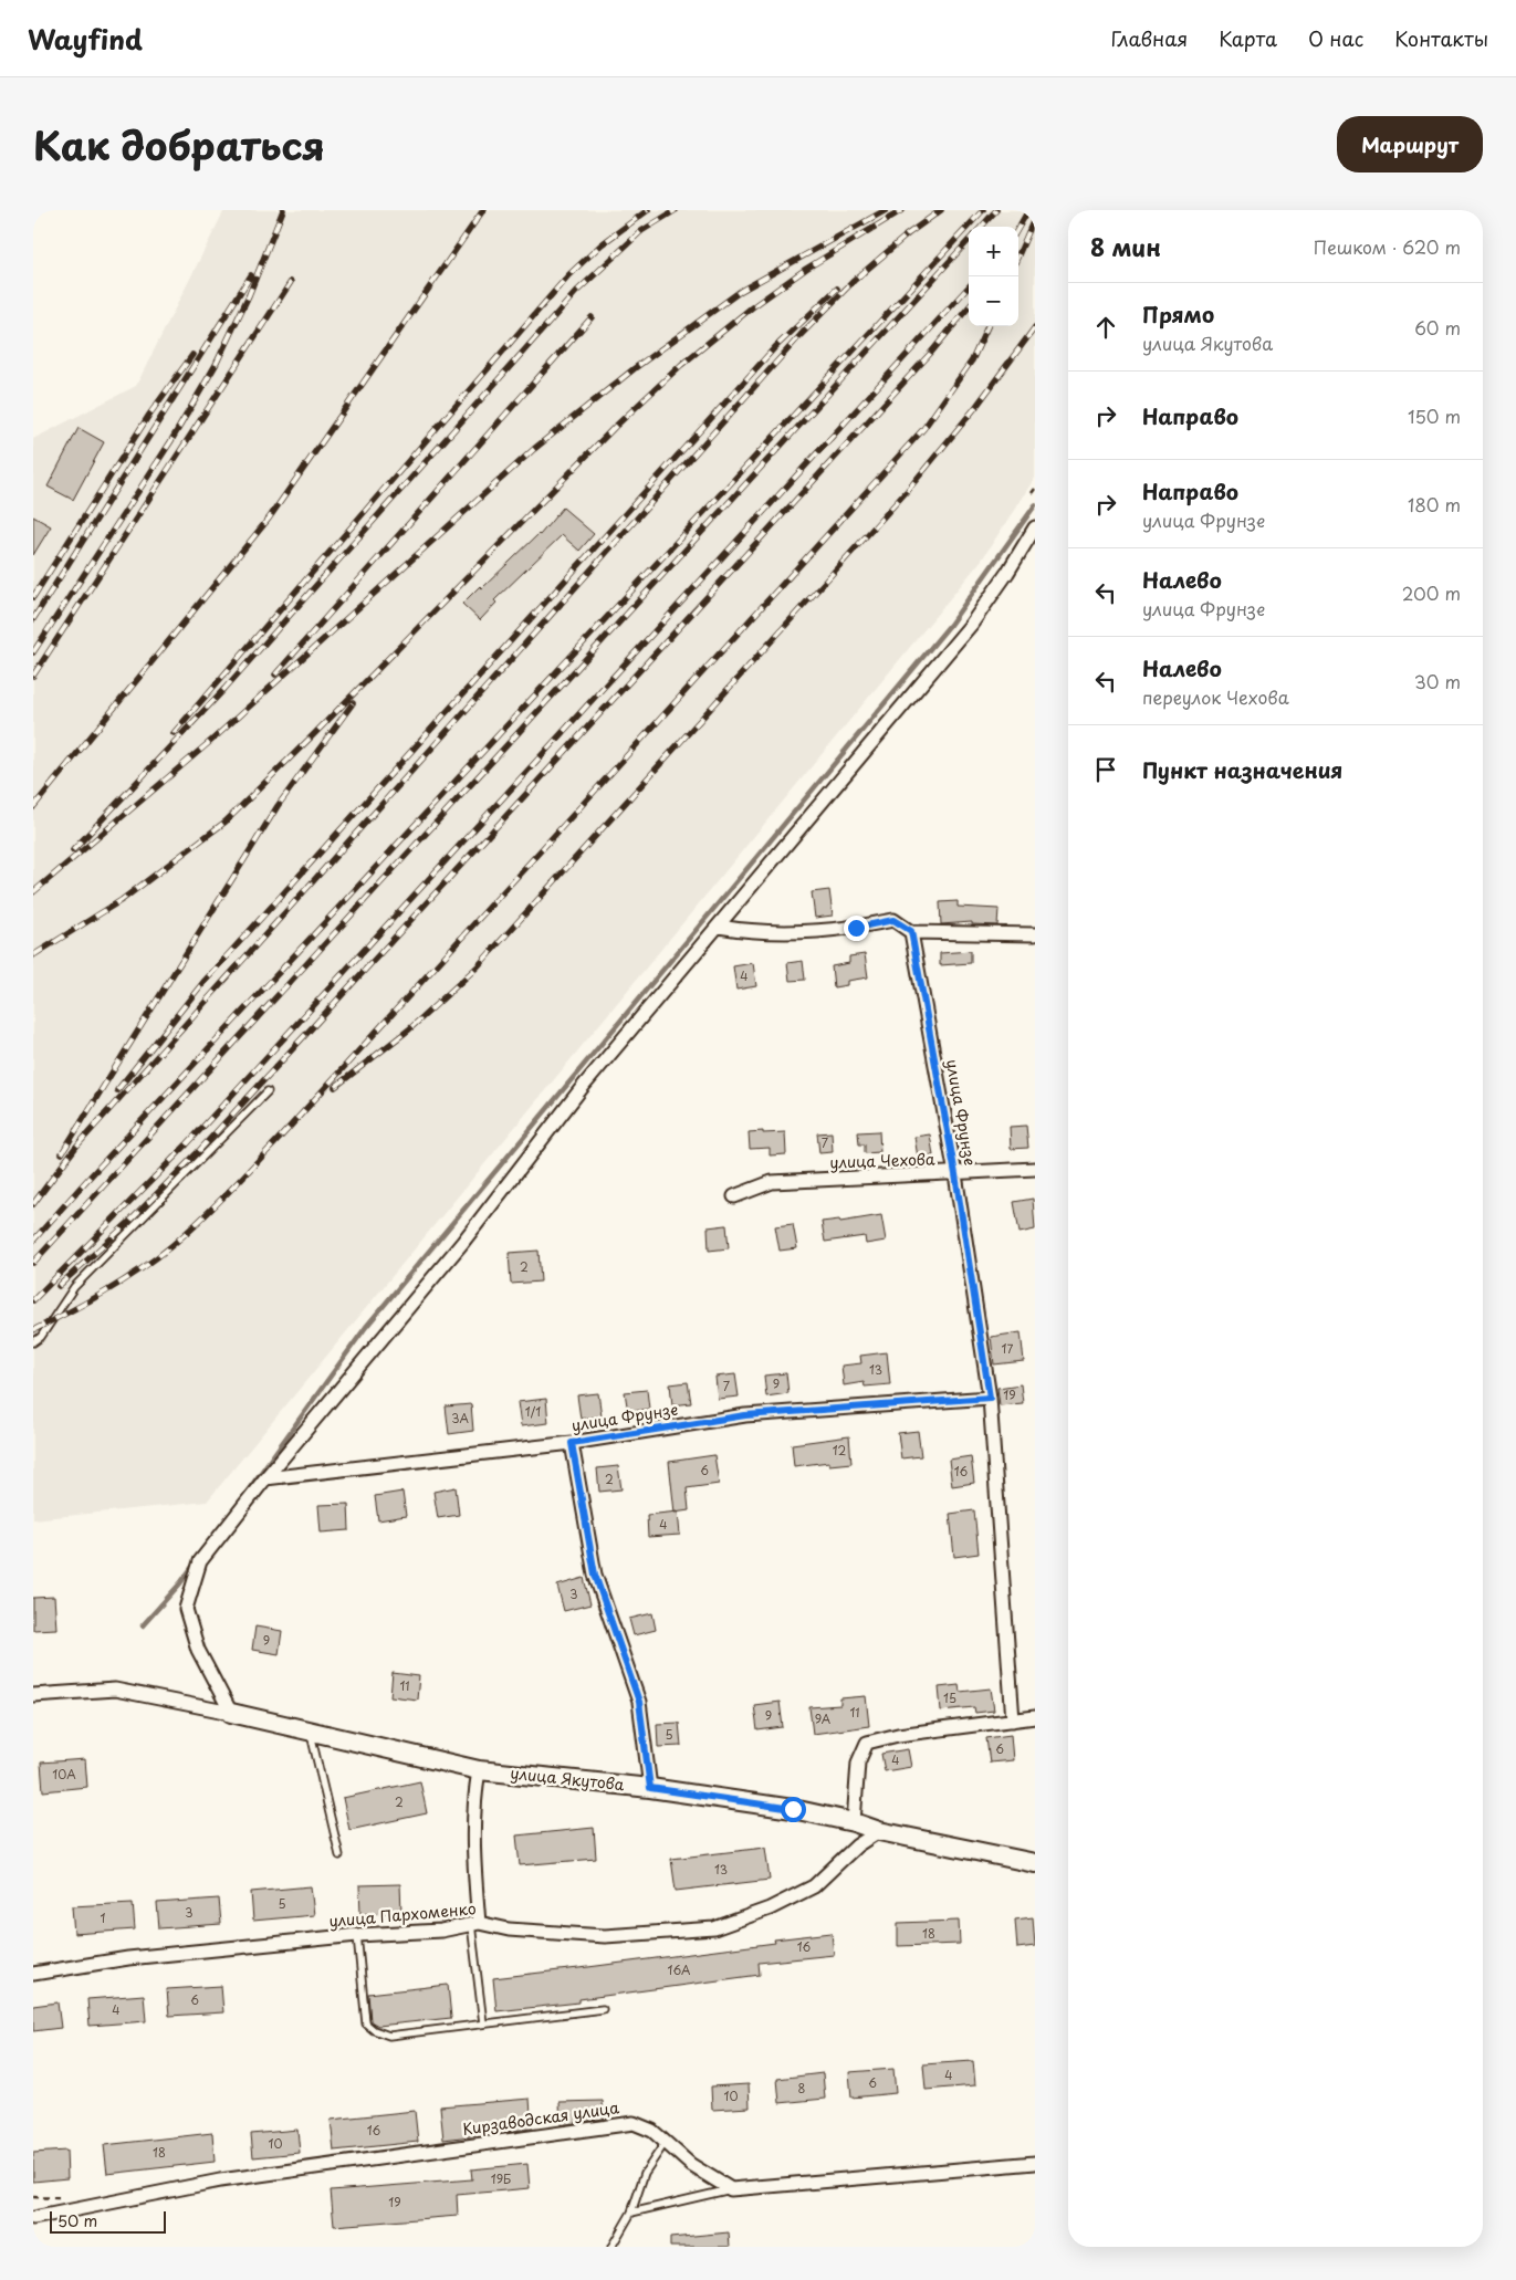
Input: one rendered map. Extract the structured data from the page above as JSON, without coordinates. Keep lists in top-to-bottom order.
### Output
{
  "streets": {
    "street": [
      "улица Фрунзе",
      "улица Чехова",
      "улица Якутова",
      "улица Пархоменко",
      "Кирзаводская улица"
    ]
  },
  "crossings": [
    ["улица Фрунзе", "улица Чехова"],
    ["улица Якутова", "улица Пархоменко"]
  ],
  "house_numbers": [
    "4",
    "7",
    "2",
    "17",
    "13",
    "9",
    "7",
    "19",
    "1/1",
    "3А",
    "12",
    "6",
    "16",
    "2",
    "4",
    "3",
    "9",
    "11",
    "15",
    "11",
    "9",
    "9А",
    "5",
    "6",
    "4",
    "10А",
    "2",
    "13",
    "5",
    "3",
    "1",
    "18",
    "16",
    "16А",
    "6",
    "4",
    "4",
    "6",
    "8",
    "10",
    "16",
    "10",
    "18",
    "19Б",
    "19"
  ],
  "scale_bar": "50 m",
  "page": {
    "header": "Wayfind",
    "nav": [
      "Главная",
      "Карта",
      "О нас",
      "Контакты"
    ],
    "title": "Как добраться",
    "buttons": "Маршрут",
    "heading": ["8 мин", "Пешком · 620 m"],
    "map_buttons": ["+", "−"],
    "list": [
      ["Прямо", "улица Якутова", "60 m"],
      ["Направо", "150 m"],
      ["Направо", "улица Фрунзе", "180 m"],
      ["Налево", "улица Фрунзе", "200 m"],
      ["Налево", "переулок Чехова", "30 m"],
      "Пункт назначения"
    ],
    "scale": "50 m"
  }
}
